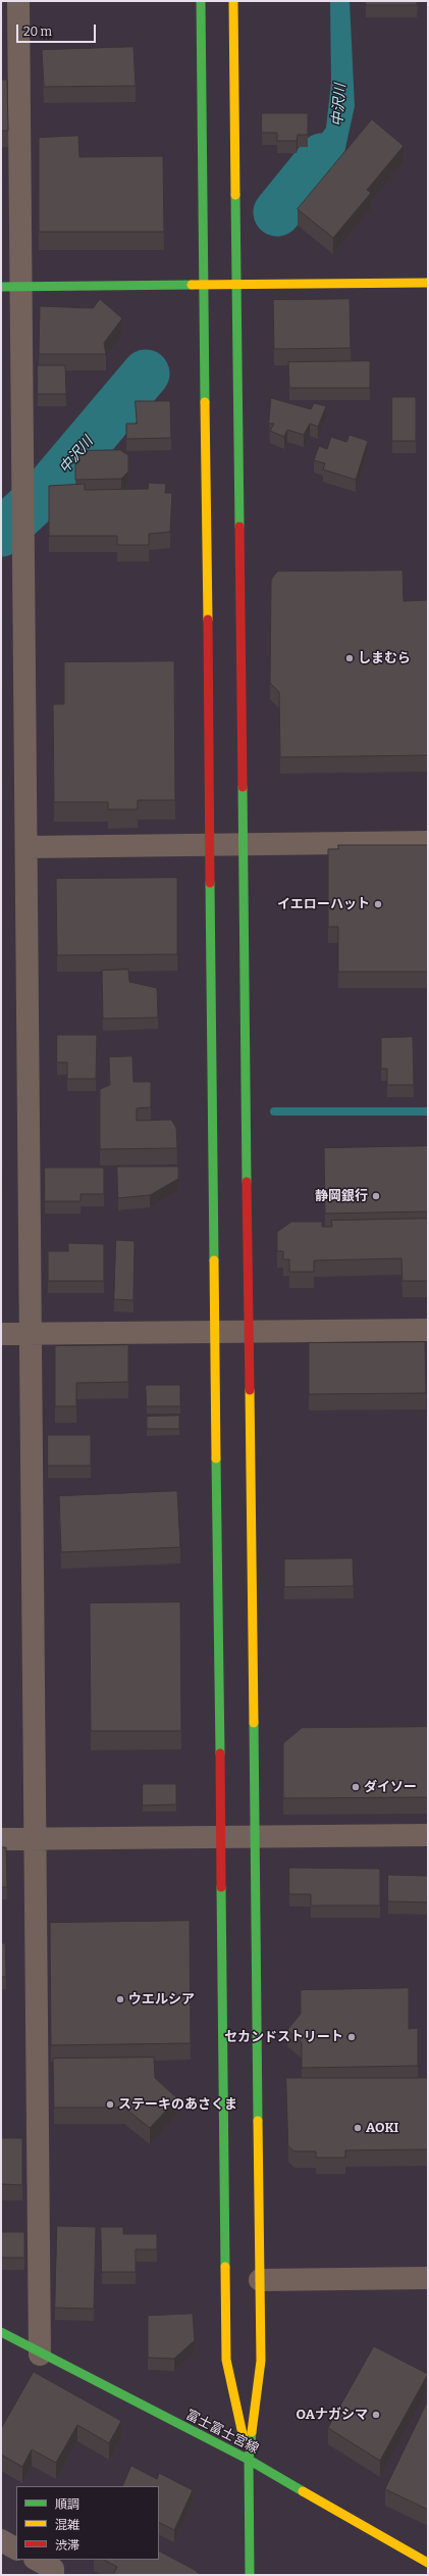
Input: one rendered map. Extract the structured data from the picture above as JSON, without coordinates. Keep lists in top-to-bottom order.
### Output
{
  "streets": {
    "street": ["富士富士宮線"]
  },
  "water": ["中沢川"],
  "places": [
    "しまむら",
    "イエローハット",
    "静岡銀行",
    "ダイソー",
    "ウエルシア",
    "セカンドストリート",
    "ステーキのあさくま",
    "AOKI",
    "OAナガシマ"
  ],
  "legend": ["順調", "混雑", "渋滞"],
  "scale_bar": "20 m"
}
